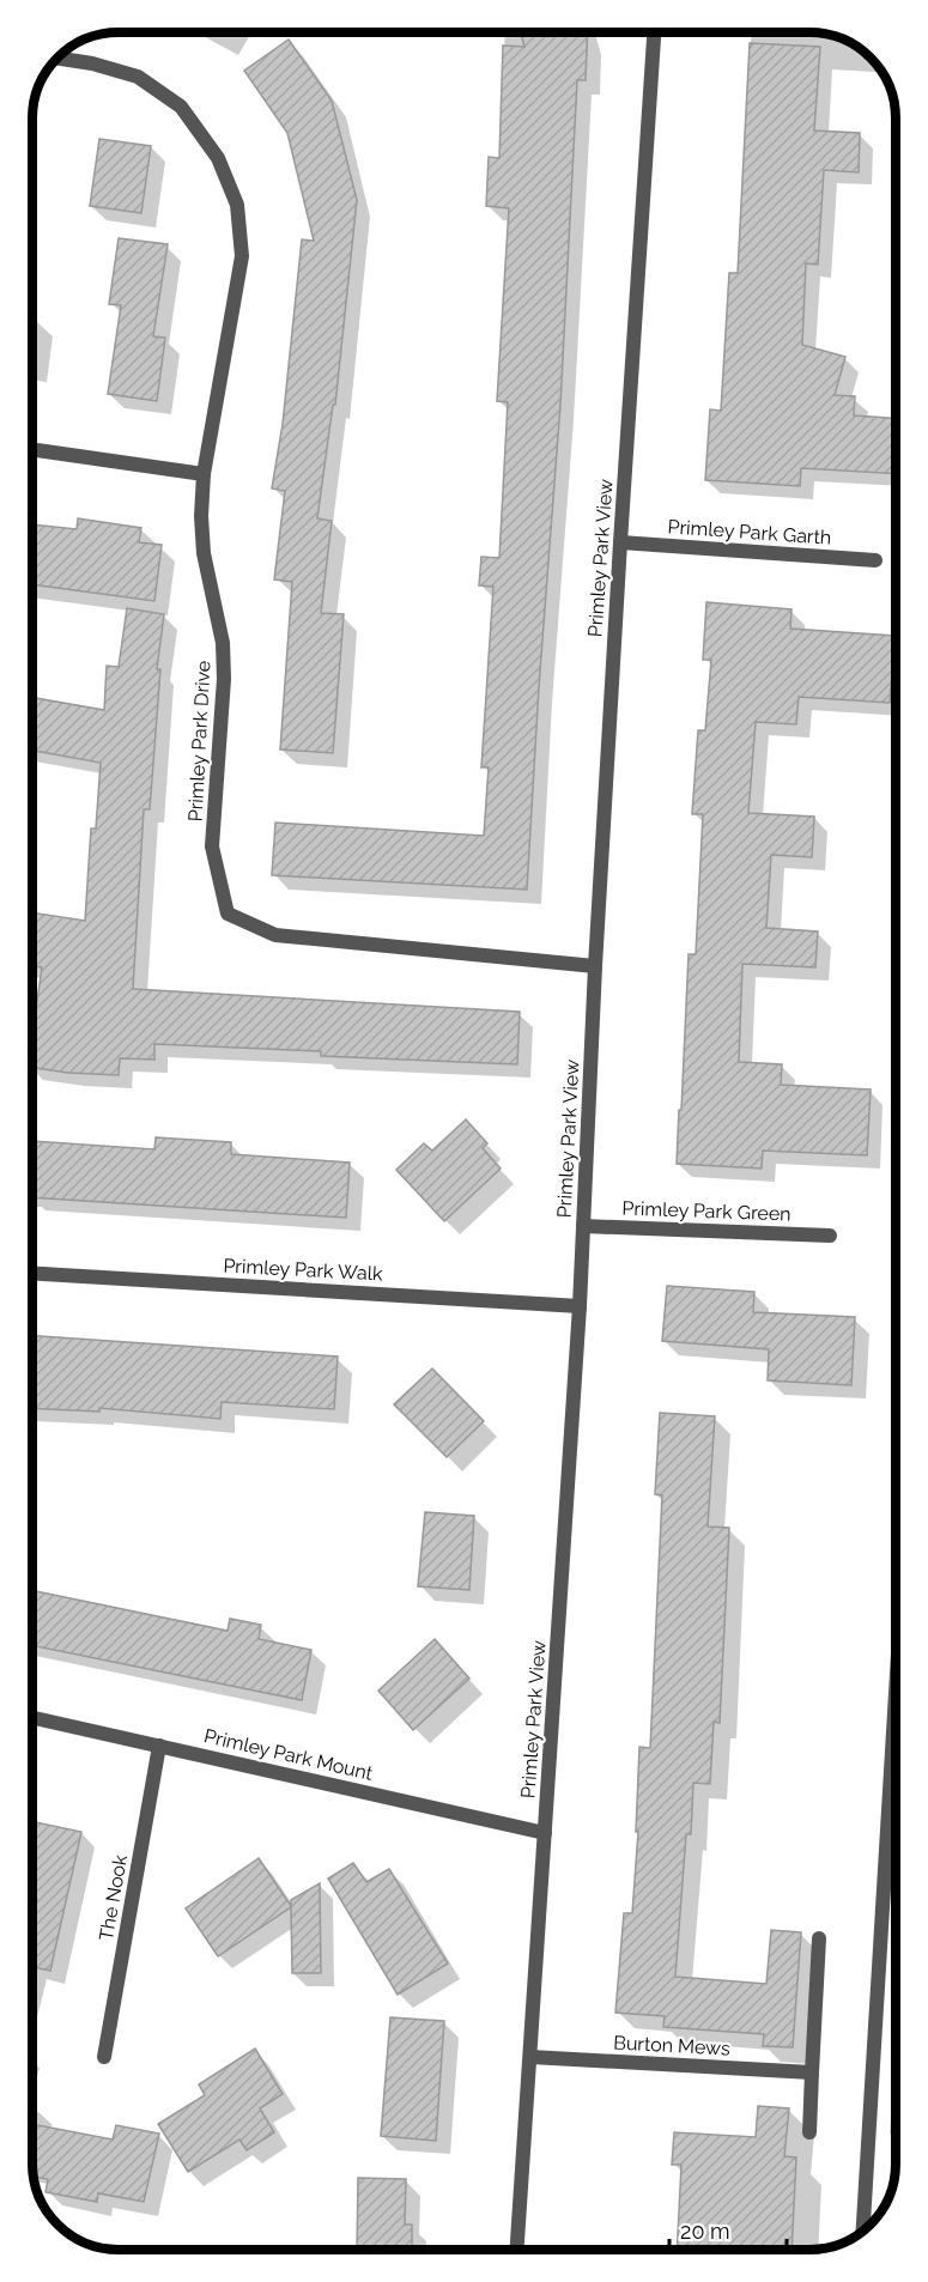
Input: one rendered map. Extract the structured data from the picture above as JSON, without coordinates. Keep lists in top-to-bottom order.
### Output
{
  "streets": {
    "street": [
      "Primley Park Garth",
      "Primley Park View",
      "Primley Park Drive",
      "Primley Park Green",
      "Primley Park Walk",
      "Primley Park Mount",
      "The Nook",
      "Burton Mews"
    ]
  },
  "crossings": [
    ["Primley Park Garth", "Primley Park View"],
    ["Primley Park View", "Primley Park Drive"],
    ["Primley Park View", "Primley Park Green"],
    ["Primley Park View", "Primley Park Walk"],
    ["Primley Park View", "Primley Park Mount"],
    ["Primley Park View", "Burton Mews"],
    ["Primley Park Mount", "The Nook"]
  ],
  "scale_bar": "20 m"
}
